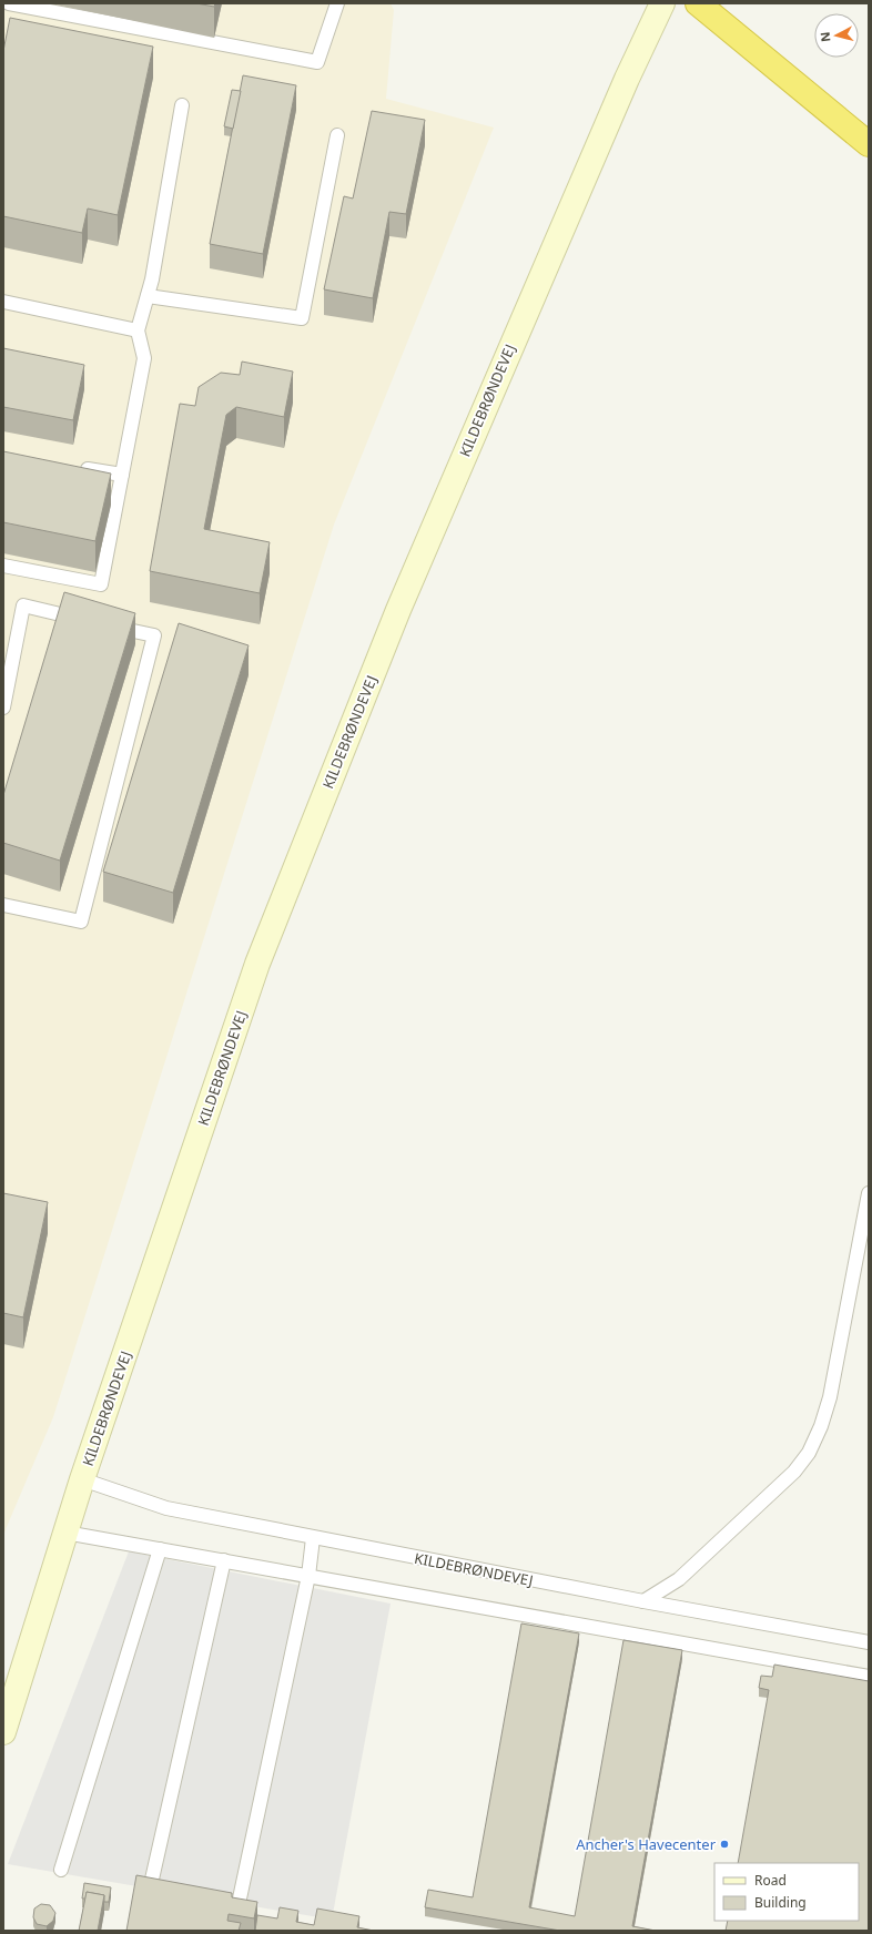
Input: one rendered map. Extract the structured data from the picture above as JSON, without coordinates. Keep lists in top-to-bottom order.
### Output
{
  "streets": {
    "street": ["KILDEBRØNDEVEJ"]
  },
  "places": ["Ancher's Havecenter"],
  "legend": ["Road", "Building"],
  "north": "left"
}
